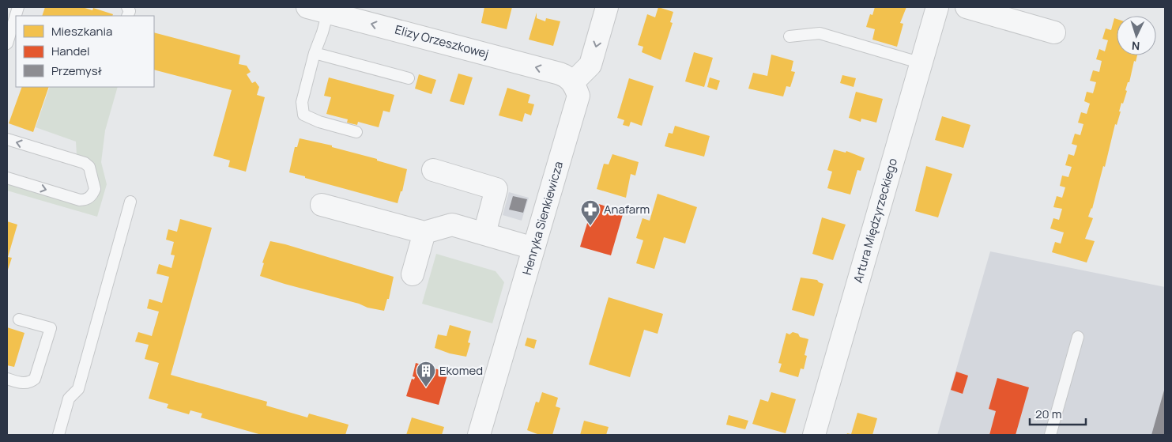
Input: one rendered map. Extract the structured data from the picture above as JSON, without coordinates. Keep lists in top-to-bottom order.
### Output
{
  "streets": {
    "street": ["Elizy Orzeszkowej", "Henryka Sienkiewicza", "Artura Międzyrzeckiego"]
  },
  "crossings": [
    ["Elizy Orzeszkowej", "Henryka Sienkiewicza"]
  ],
  "places": {
    "pharmacy": ["Anafarm"],
    "building": ["Ekomed"]
  },
  "legend": ["Mieszkania", "Handel", "Przemysł"],
  "scale_bar": "20 m",
  "north": "bottom"
}
